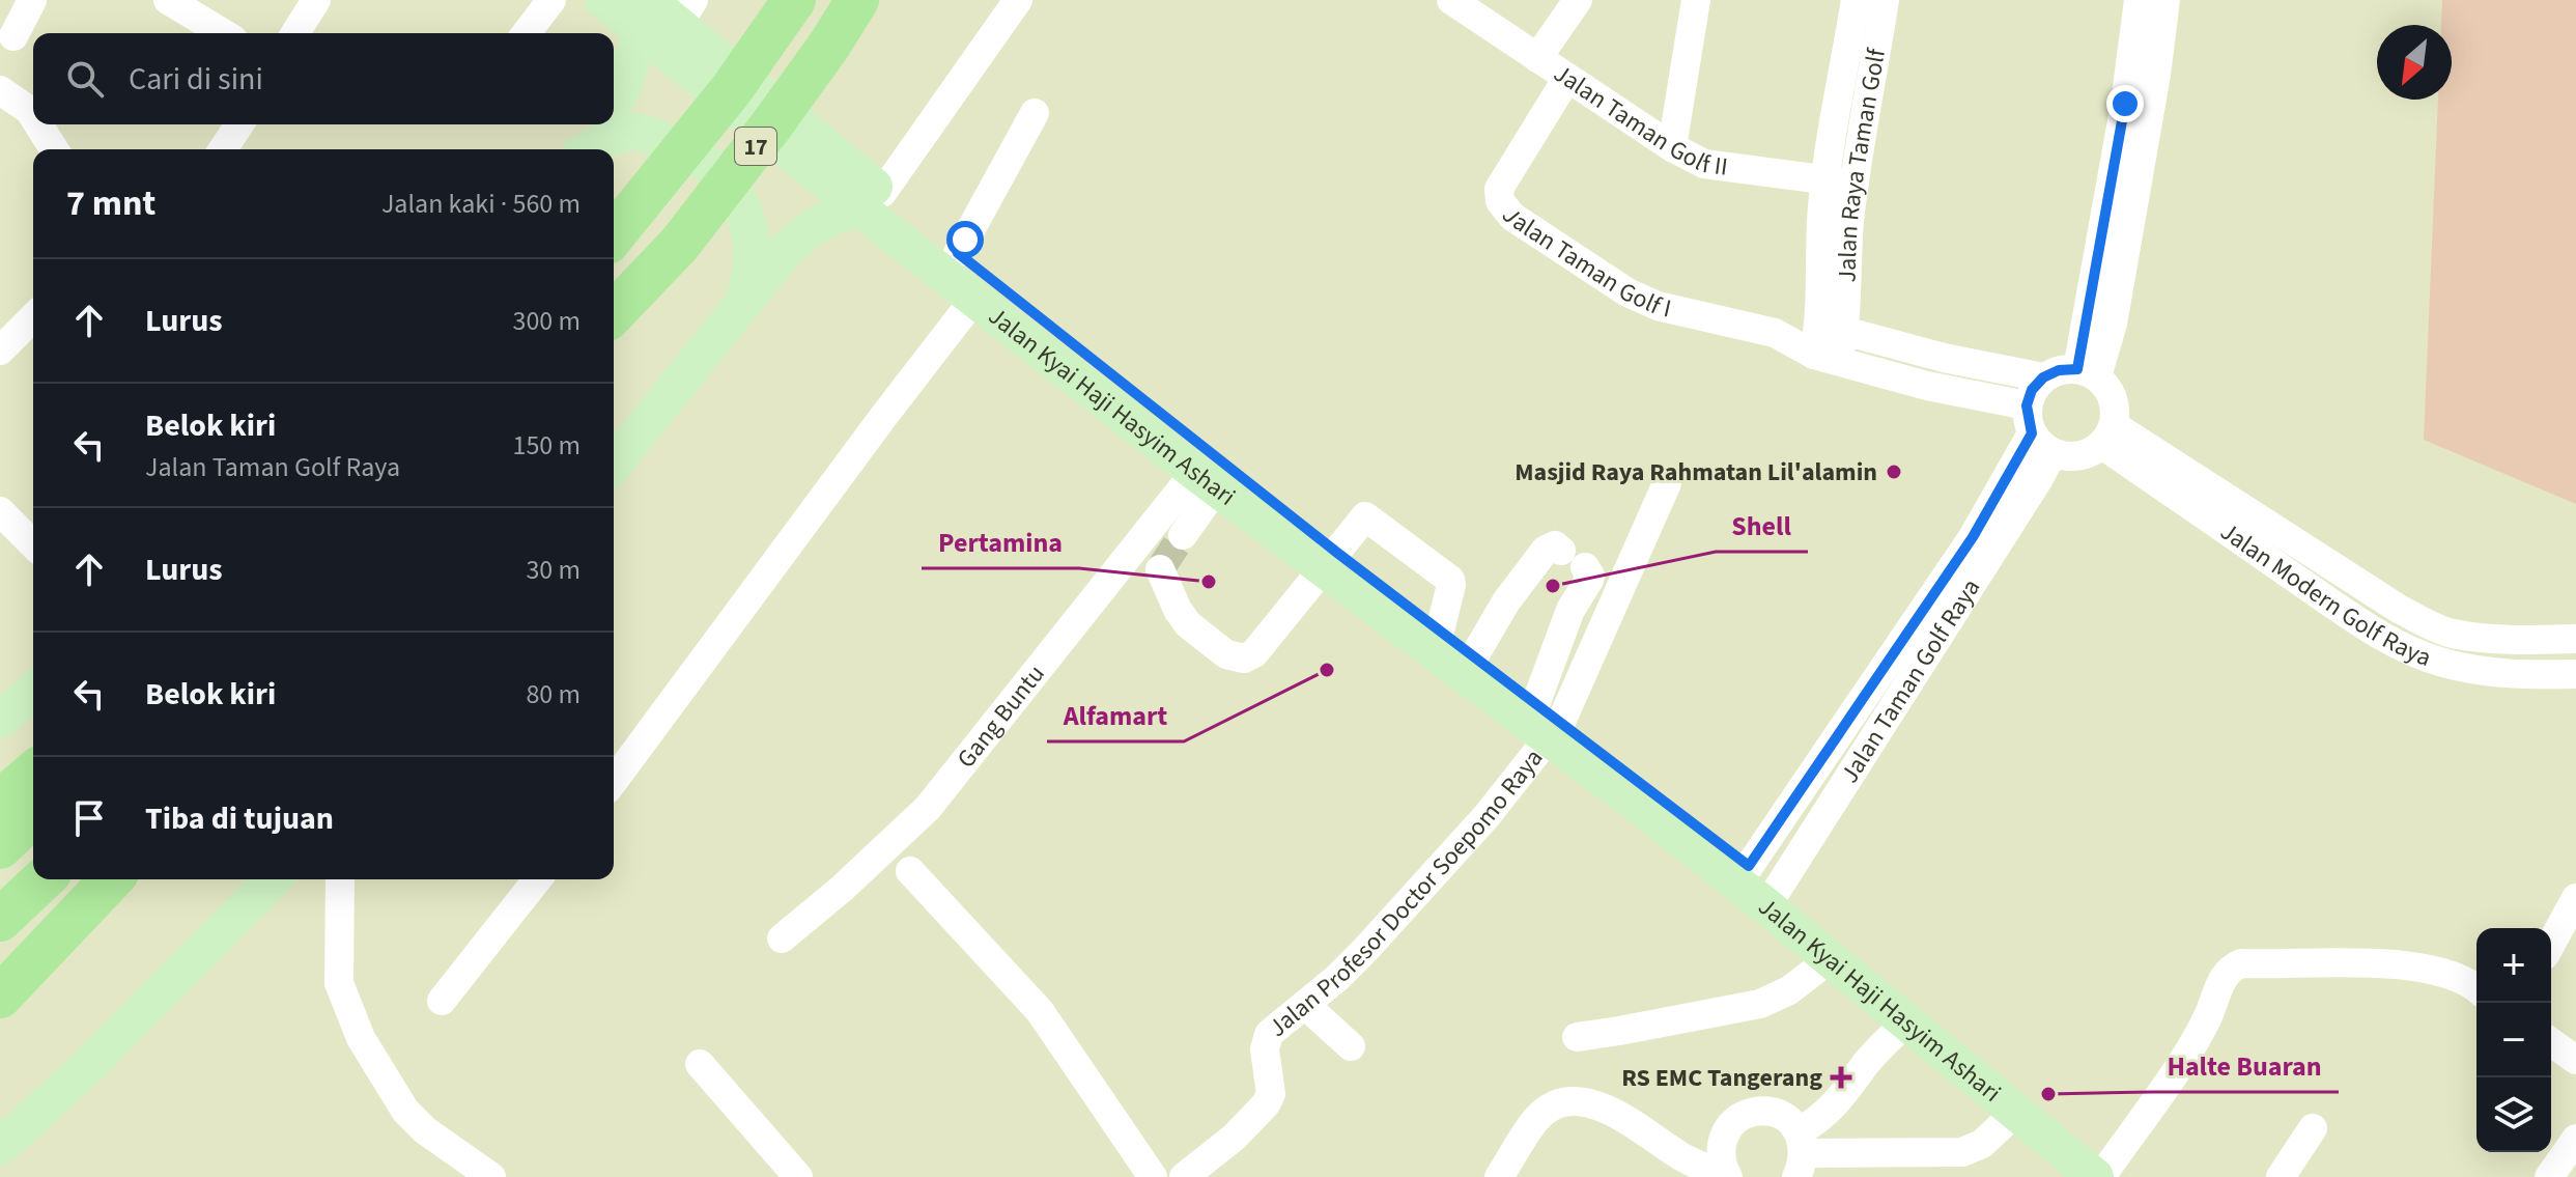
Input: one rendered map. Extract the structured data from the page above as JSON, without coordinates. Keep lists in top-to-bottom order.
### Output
{
  "streets": {
    "highway": ["17"],
    "main road": ["Jalan Kyai Haji Hasyim Ashari"],
    "street": [
      "Jalan Taman Golf II",
      "Jalan Raya Taman Golf",
      "Jalan Taman Golf I",
      "Jalan Modern Golf Raya",
      "Jalan Taman Golf Raya",
      "Gang Buntu",
      "Jalan Profesor Doctor Soepomo Raya"
    ]
  },
  "crossings": [
    ["Jalan Taman Golf II", "Jalan Raya Taman Golf"],
    ["Jalan Taman Golf II", "Jalan Taman Golf I"],
    ["Jalan Raya Taman Golf", "Jalan Taman Golf I"],
    ["Jalan Kyai Haji Hasyim Ashari", "Jalan Taman Golf Raya"],
    ["Jalan Kyai Haji Hasyim Ashari", "Gang Buntu"],
    ["Jalan Kyai Haji Hasyim Ashari", "Jalan Profesor Doctor Soepomo Raya"],
    ["Jalan Modern Golf Raya", "Jalan Taman Golf Raya"]
  ],
  "places": {
    "other": [
      "Masjid Raya Rahmatan Lil'alamin",
      "Pertamina",
      "Shell",
      "Alfamart",
      "Halte Buaran"
    ],
    "health": ["RS EMC Tangerang"]
  },
  "north": "bottom left",
  "page": {
    "search": "Cari di sini",
    "heading": ["7 mnt", "Jalan kaki · 560 m"],
    "list": [
      ["Lurus", "300 m"],
      ["Belok kiri", "Jalan Taman Golf Raya", "150 m"],
      ["Lurus", "30 m"],
      ["Belok kiri", "80 m"],
      "Tiba di tujuan"
    ],
    "map_buttons": ["+", "−"]
  }
}
